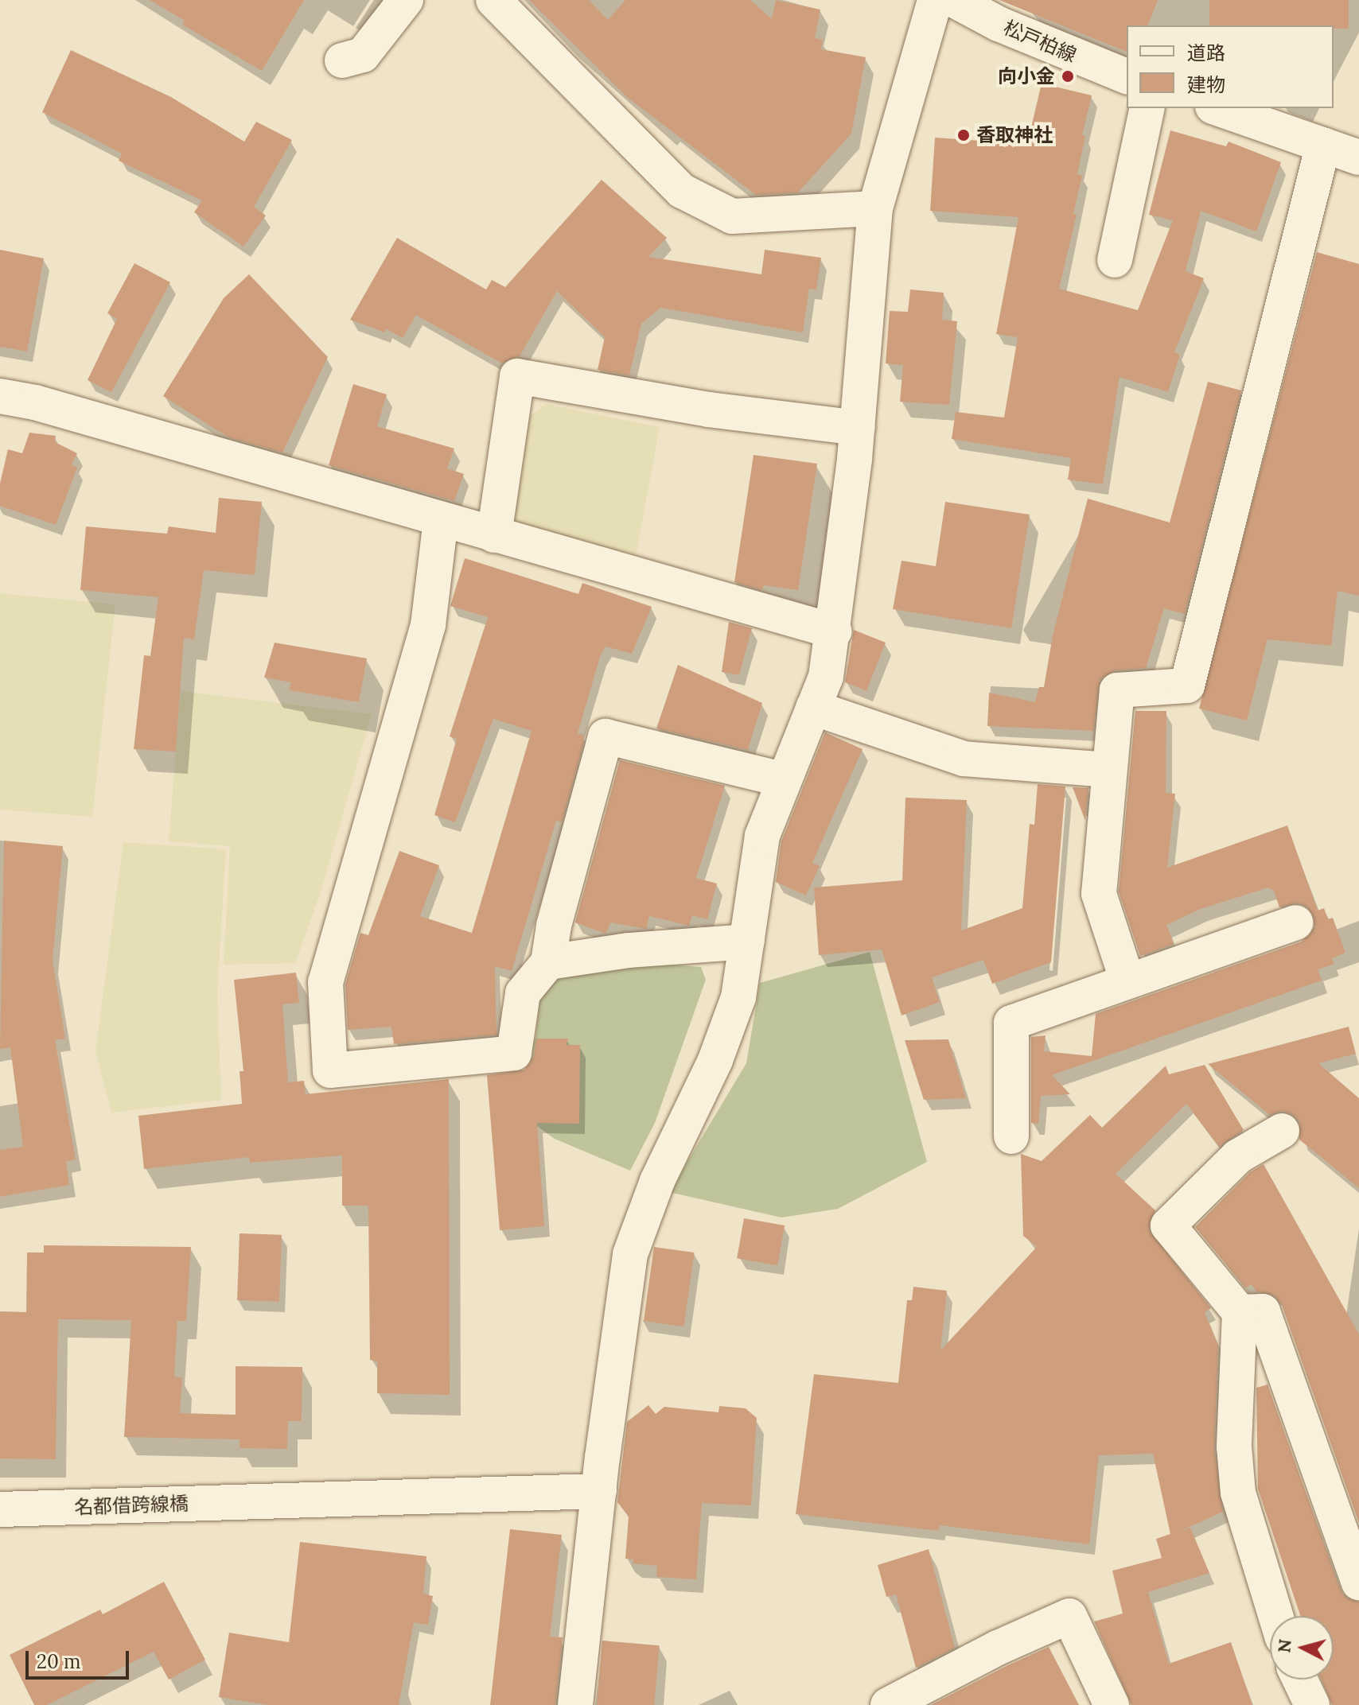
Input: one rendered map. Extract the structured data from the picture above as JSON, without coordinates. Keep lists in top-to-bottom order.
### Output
{
  "streets": {
    "street": ["松戸柏線", "名都借跨線橋"]
  },
  "places": ["向小金", "香取神社"],
  "legend": ["道路", "建物"],
  "scale_bar": "20 m",
  "north": "left"
}
